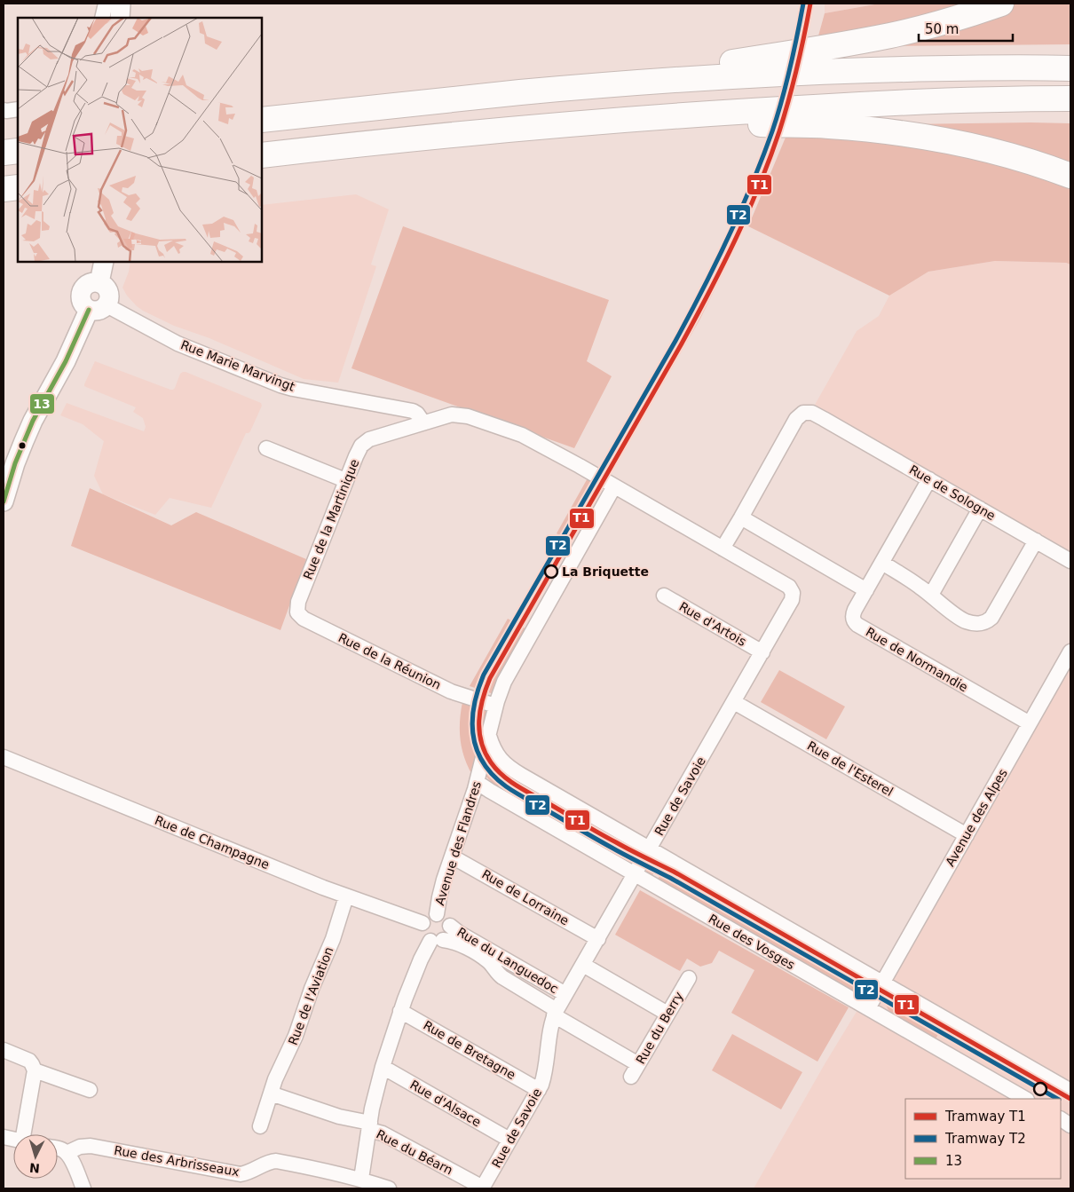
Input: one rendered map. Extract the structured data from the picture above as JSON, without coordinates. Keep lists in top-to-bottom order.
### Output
{
  "streets": {
    "street": [
      "Rue Marie Marvingt",
      "Rue de Sologne",
      "Rue de la Martinique",
      "Rue d'Artois",
      "Rue de Normandie",
      "Rue de la Réunion",
      "Rue de l'Esterel",
      "Rue de Savoie",
      "Avenue des Alpes",
      "Rue de Champagne",
      "Avenue des Flandres",
      "Rue de Lorraine",
      "Rue des Vosges",
      "Rue du Languedoc",
      "Rue de l'Aviation",
      "Rue du Berry",
      "Rue de Bretagne",
      "Rue d'Alsace",
      "Rue du Béarn",
      "Rue des Arbrisseaux"
    ]
  },
  "crossings": [
    ["Rue Marie Marvingt", "Rue de la Martinique"],
    ["Rue de Sologne", "Rue de Normandie"],
    ["Rue de Sologne", "Rue de Savoie"],
    ["Rue de la Martinique", "Rue de la Réunion"],
    ["Rue de la Martinique", "Rue de Savoie"],
    ["Rue de la Martinique", "Avenue des Flandres"],
    ["Rue d'Artois", "Rue de Savoie"],
    ["Rue de Normandie", "Avenue des Alpes"],
    ["Rue de la Réunion", "Avenue des Flandres"],
    ["Rue de l'Esterel", "Rue de Savoie"],
    ["Rue de l'Esterel", "Avenue des Alpes"],
    ["Rue de Savoie", "Avenue des Flandres"],
    ["Rue de Savoie", "Rue de Lorraine"],
    ["Rue de Savoie", "Rue des Vosges"],
    ["Rue de Savoie", "Rue du Languedoc"],
    ["Rue de Savoie", "Rue du Berry"],
    ["Rue de Savoie", "Rue de Bretagne"],
    ["Rue de Savoie", "Rue d'Alsace"],
    ["Rue de Savoie", "Rue du Béarn"],
    ["Rue de Champagne", "Avenue des Flandres"],
    ["Rue de Champagne", "Rue du Languedoc"],
    ["Rue de Champagne", "Rue de l'Aviation"],
    ["Avenue des Flandres", "Rue de Lorraine"],
    ["Avenue des Flandres", "Rue des Vosges"],
    ["Avenue des Flandres", "Rue du Languedoc"]
  ],
  "places": ["La Briquette"],
  "lines": ["tram line T1", "tram line T2", "transit line 13"],
  "legend": ["Tramway T1", "Tramway T2", "13"],
  "scale_bar": "50 m",
  "north": "bottom"
}
